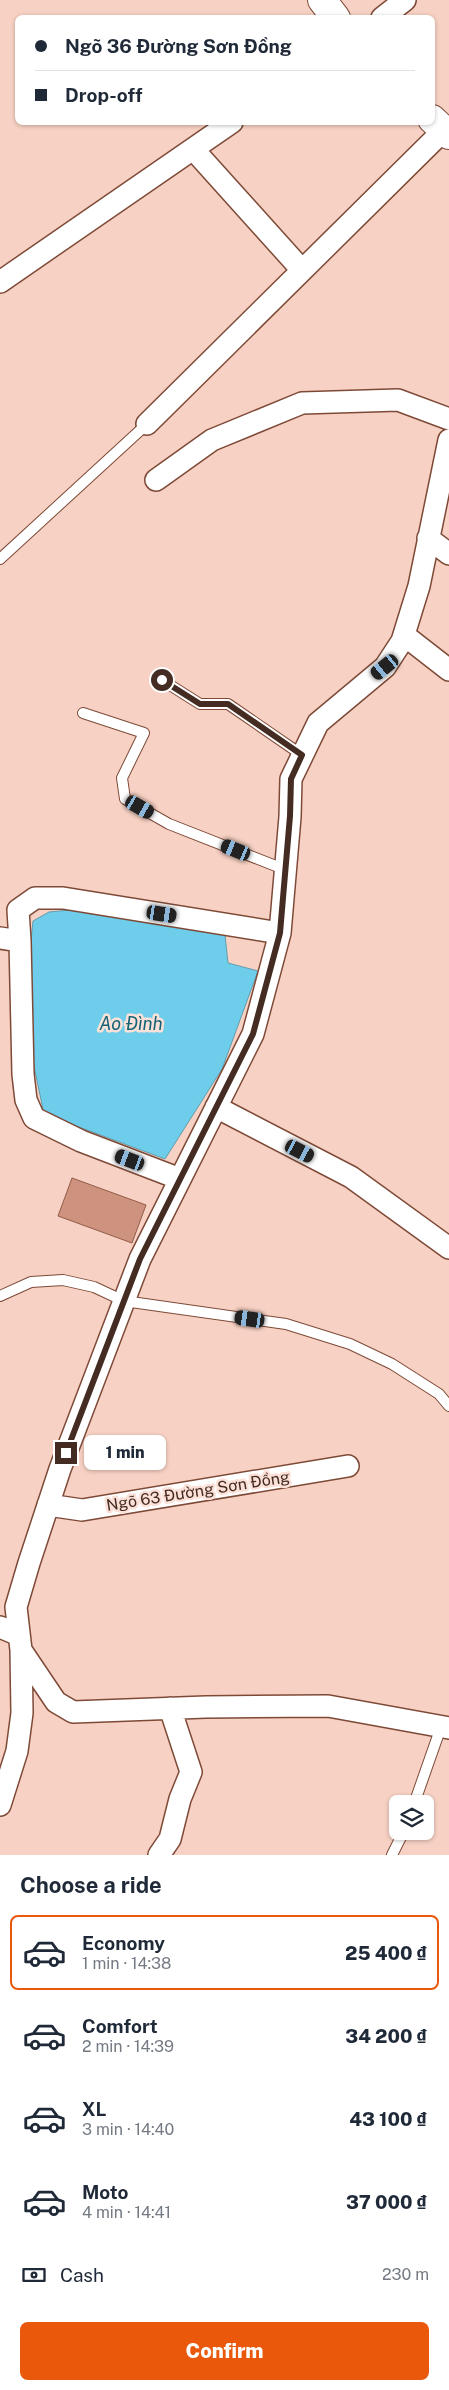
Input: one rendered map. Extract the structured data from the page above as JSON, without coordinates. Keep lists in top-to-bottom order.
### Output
{
  "streets": {
    "street": ["Ngõ 63 Đường Sơn Đồng"]
  },
  "water": ["Ao Đình"],
  "page": {
    "banner": ["Ngõ 36 Đường Sơn Đồng", "Drop-off"],
    "bubble": "1 min",
    "heading": "Choose a ride",
    "list": [
      {
        "name": "Economy",
        "note": "1 min · 14:38",
        "value": "25 400 ₫"
      },
      {
        "name": "Comfort",
        "note": "2 min · 14:39",
        "value": "34 200 ₫"
      },
      {
        "name": "XL",
        "note": "3 min · 14:40",
        "value": "43 100 ₫"
      },
      {
        "name": "Moto",
        "note": "4 min · 14:41",
        "value": "37 000 ₫"
      }
    ],
    "pay": ["Cash", "230 m"],
    "buttons": "Confirm"
  }
}
